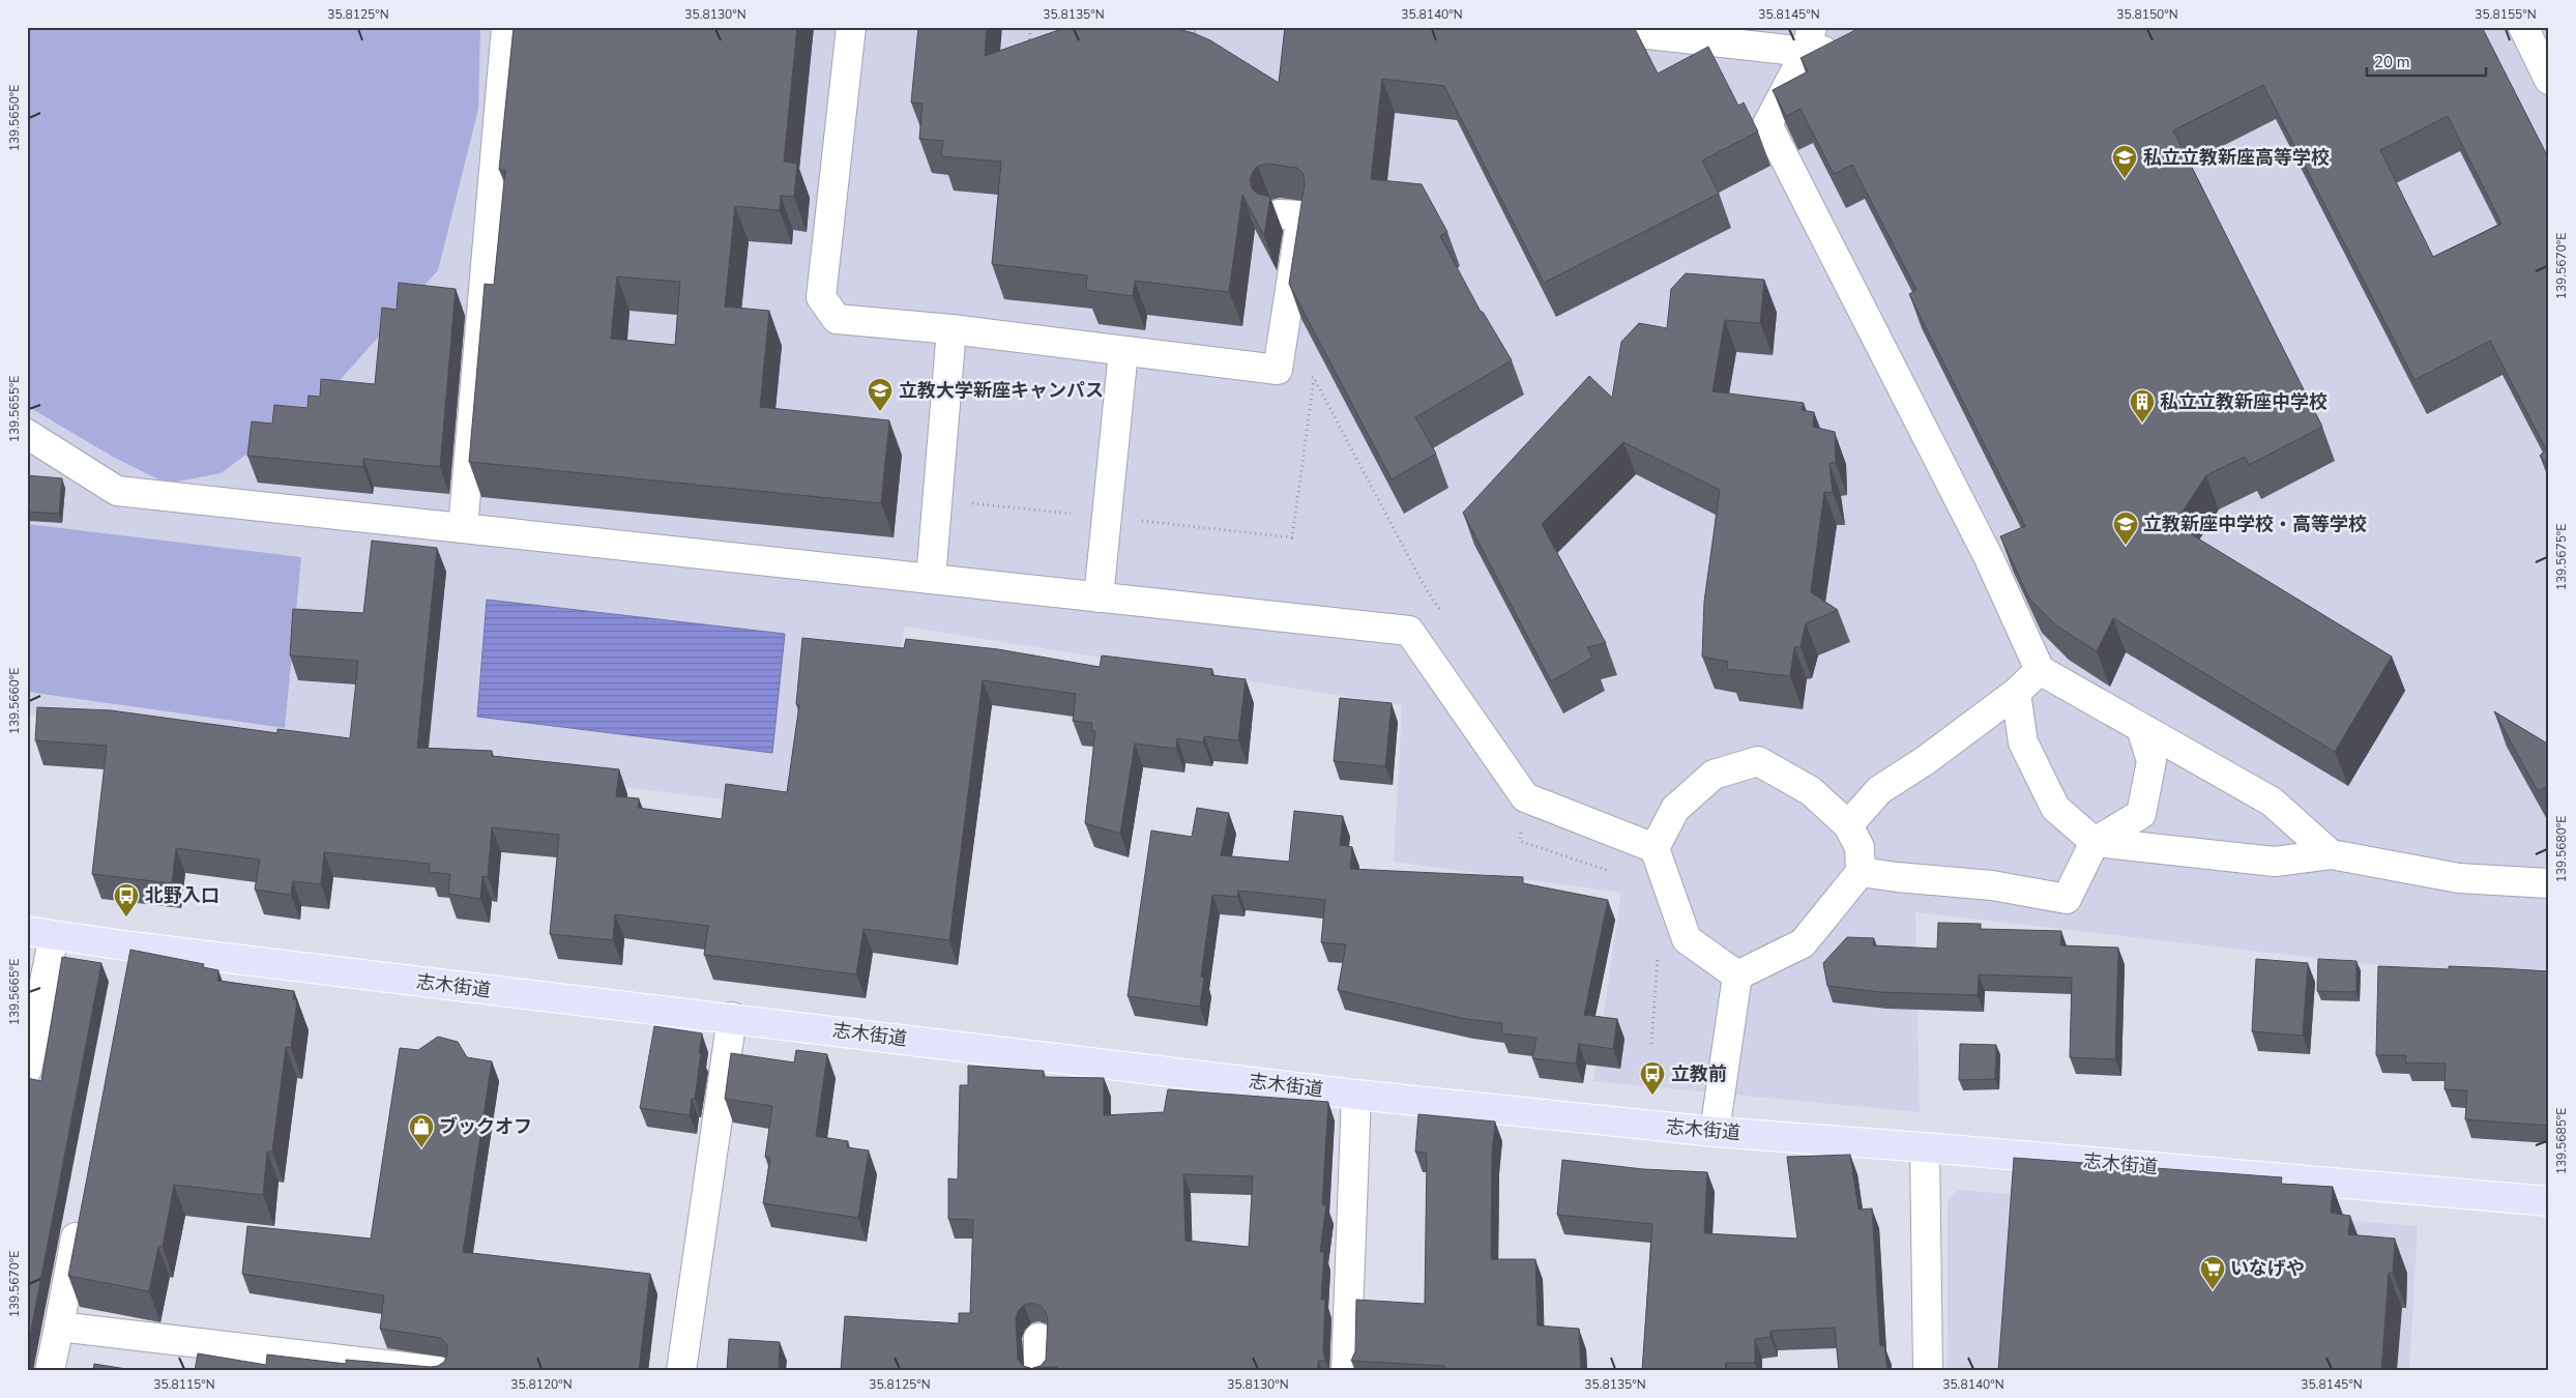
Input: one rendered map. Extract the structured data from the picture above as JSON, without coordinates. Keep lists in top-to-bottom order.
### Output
{
  "streets": {
    "main road": ["志木街道"]
  },
  "places": {
    "school or university": ["私立立教新座高等学校", "立教大学新座キャンパス", "立教新座中学校・高等学校"],
    "building": ["私立立教新座中学校"],
    "bus stop": ["北野入口", "立教前"],
    "shop": ["ブックオフ"],
    "supermarket": ["いなげや"]
  },
  "scale_bar": "20 m",
  "coordinates": [
    "35.8125°N",
    "35.8130°N",
    "35.8135°N",
    "35.8140°N",
    "35.8145°N",
    "35.8150°N",
    "35.8155°N",
    "139.5650°E",
    "139.5670°E",
    "139.5655°E",
    "139.5675°E",
    "139.5660°E",
    "139.5680°E",
    "139.5665°E",
    "139.5685°E",
    "35.8115°N",
    "35.8120°N"
  ]
}
